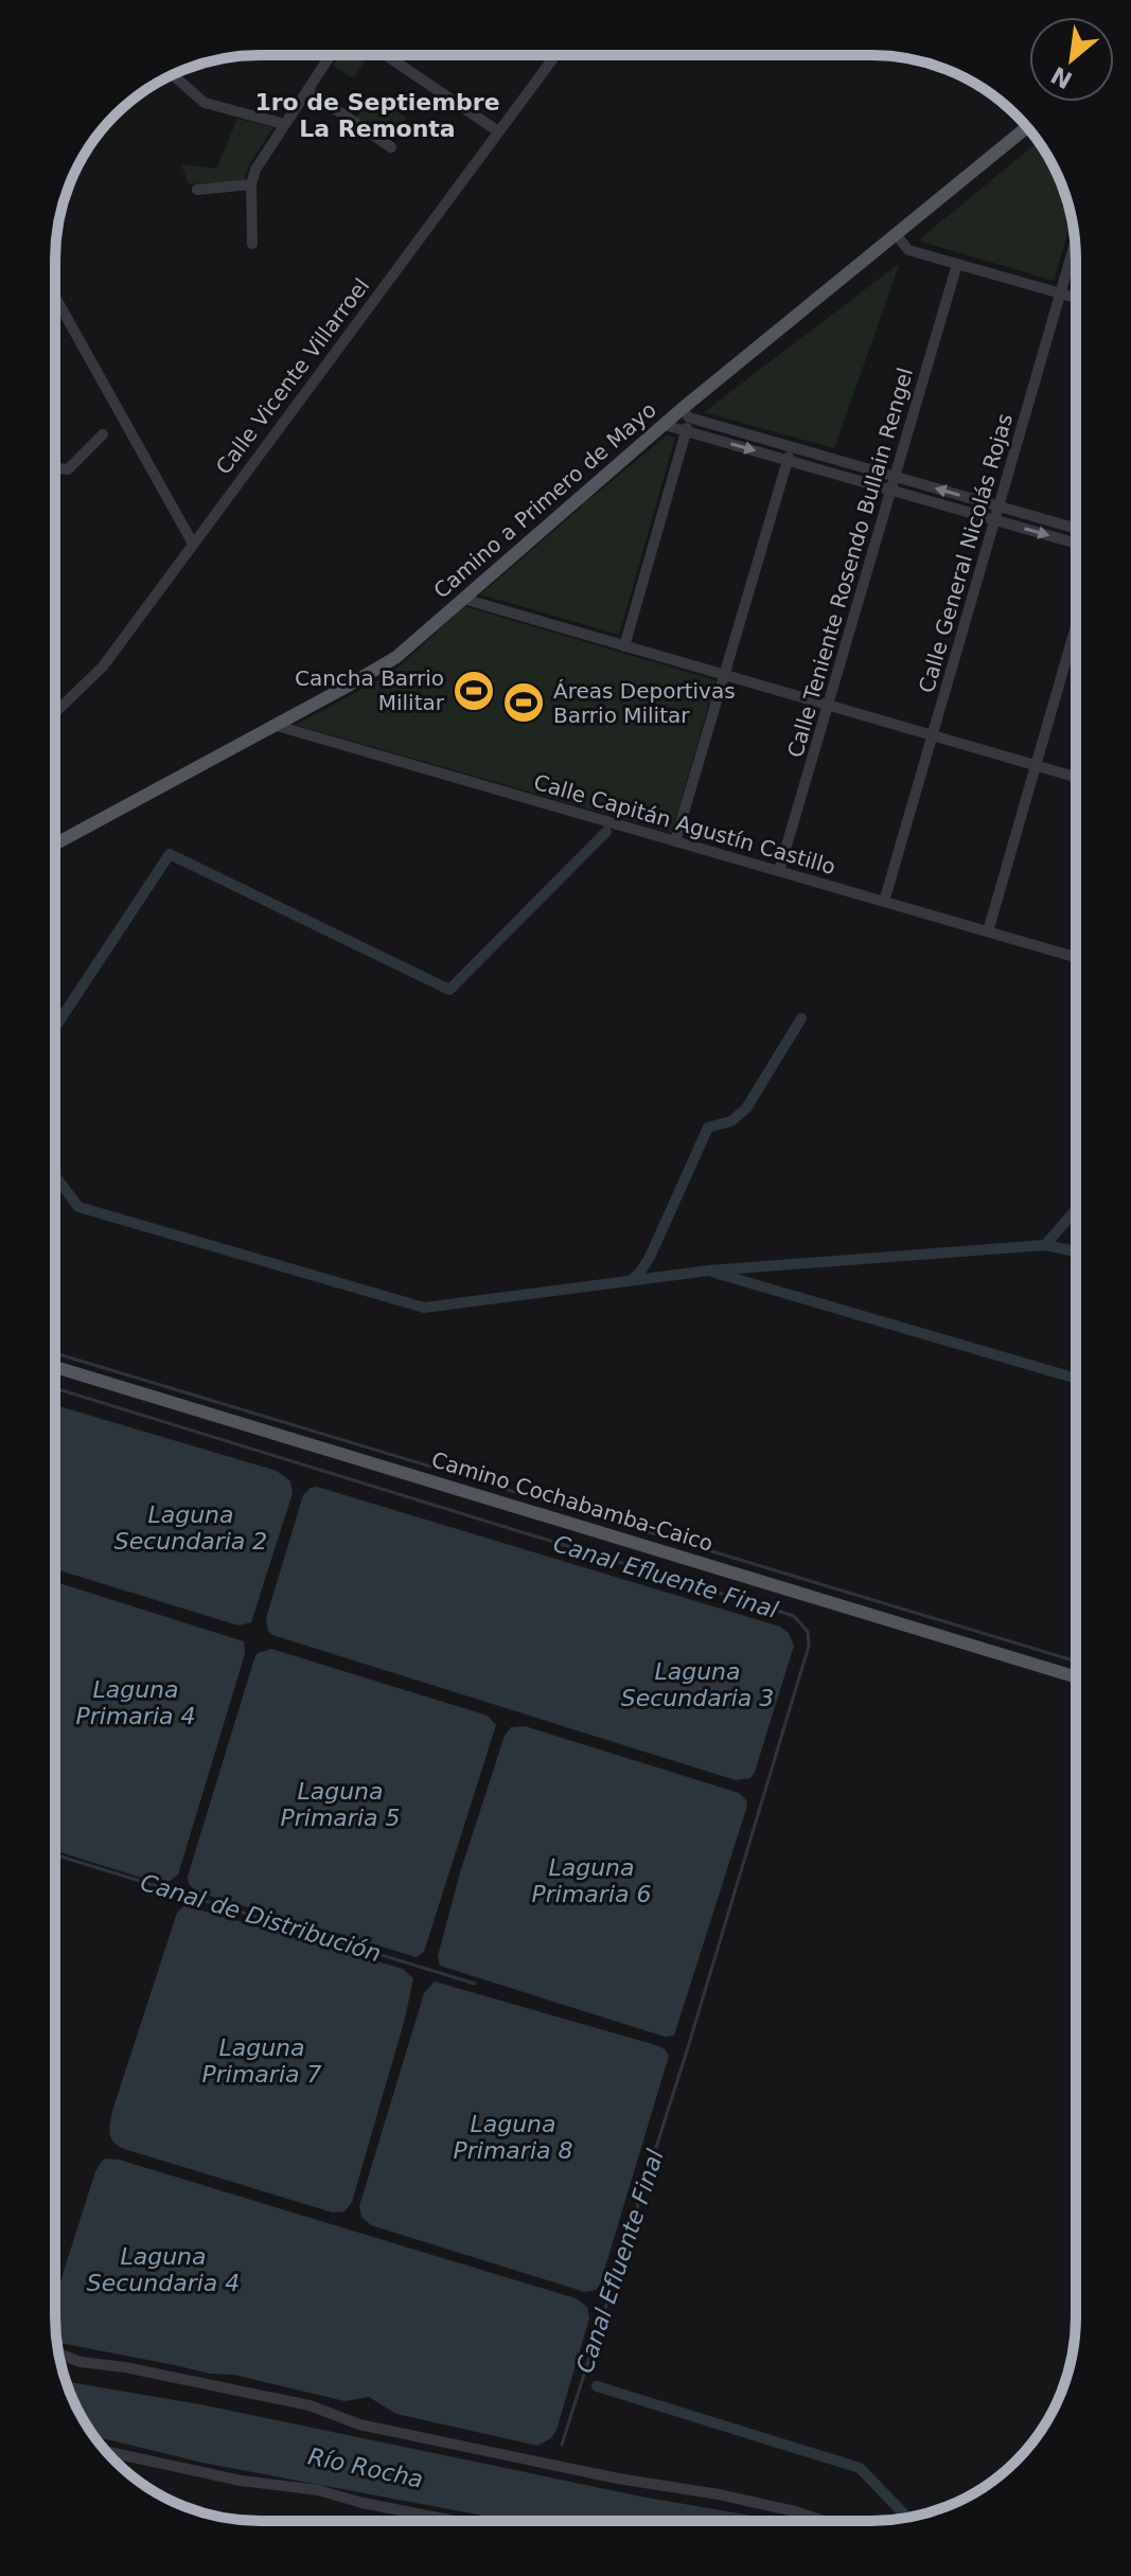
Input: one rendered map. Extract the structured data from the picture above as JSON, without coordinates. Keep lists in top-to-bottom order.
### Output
{
  "streets": {
    "main road": ["Camino a Primero de Mayo", "Camino Cochabamba-Caico"],
    "street": [
      "Calle Vicente Villarroel",
      "Calle General Nicolás Rojas",
      "Calle Teniente Rosendo Bullain Rengel",
      "Calle Capitán Agustín Castillo"
    ]
  },
  "crossings": [
    ["Camino a Primero de Mayo", "Calle Capitán Agustín Castillo"],
    ["Calle General Nicolás Rojas", "Calle Capitán Agustín Castillo"],
    ["Calle Teniente Rosendo Bullain Rengel", "Calle Capitán Agustín Castillo"]
  ],
  "districts": ["1ro de Septiembre La Remonta"],
  "water": [
    "Laguna Secundaria 2",
    "Canal Efluente Final",
    "Laguna Secundaria 3",
    "Laguna Primaria 4",
    "Laguna Primaria 5",
    "Laguna Primaria 6",
    "Canal de Distribución",
    "Laguna Primaria 7",
    "Laguna Primaria 8",
    "Laguna Secundaria 4",
    "Río Rocha"
  ],
  "places": {
    "sports": ["Cancha Barrio Militar", "Áreas Deportivas Barrio Militar"]
  },
  "north": "bottom left"
}
